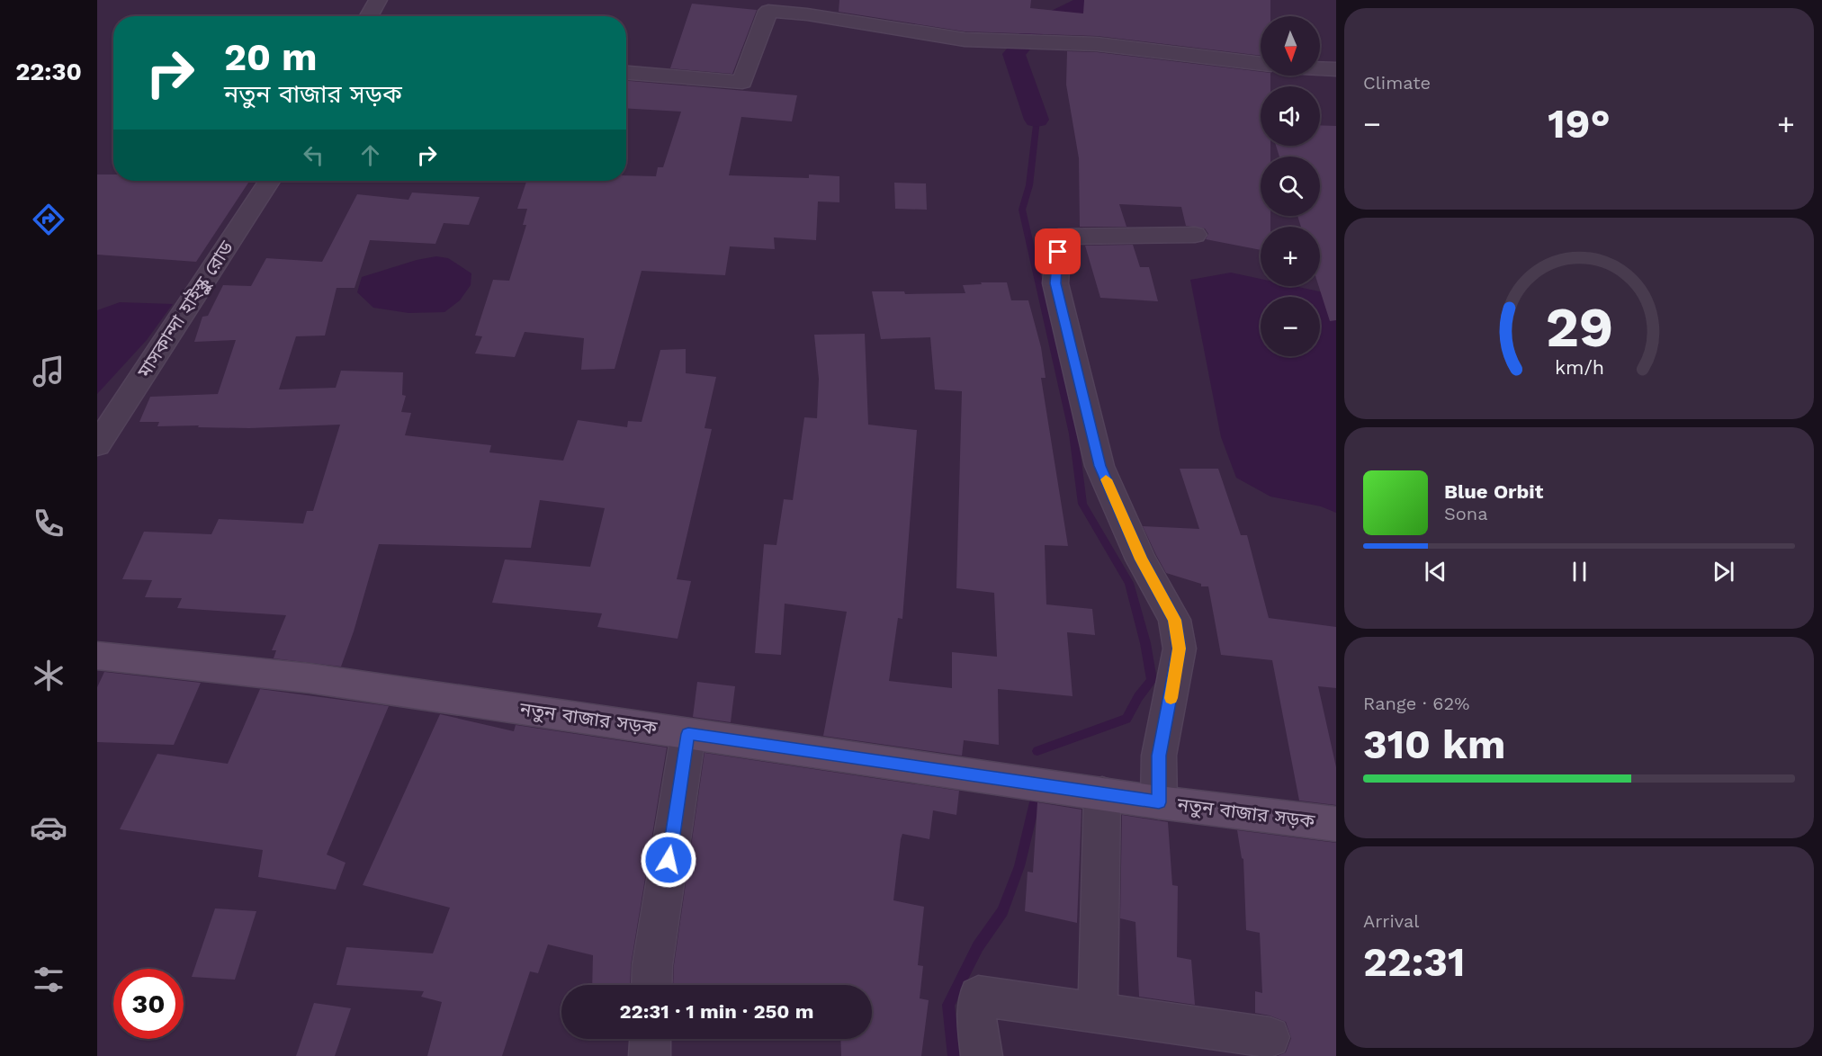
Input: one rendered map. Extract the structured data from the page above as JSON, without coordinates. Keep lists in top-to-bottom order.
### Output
{
  "streets": {
    "street": ["মাসকান্দা হাইস্কুল রোড", "নতুন বাজার সড়ক"]
  },
  "north": "bottom",
  "page": {
    "tabs": "22:30",
    "tile": [
      "Climate",
      ["Range · 62%", "310 km"],
      ["Arrival", "22:31"]
    ],
    "map_buttons": ["+", "−"],
    "turn": ["20 m", "নতুন বাজার সড়ক"],
    "heat": ["−", "19°", "+"],
    "song": ["Blue Orbit", "Sona"],
    "limit": "30",
    "trip": "22:31 · 1 min · 250 m",
    "gauge": ["29", "km/h"]
  }
}
